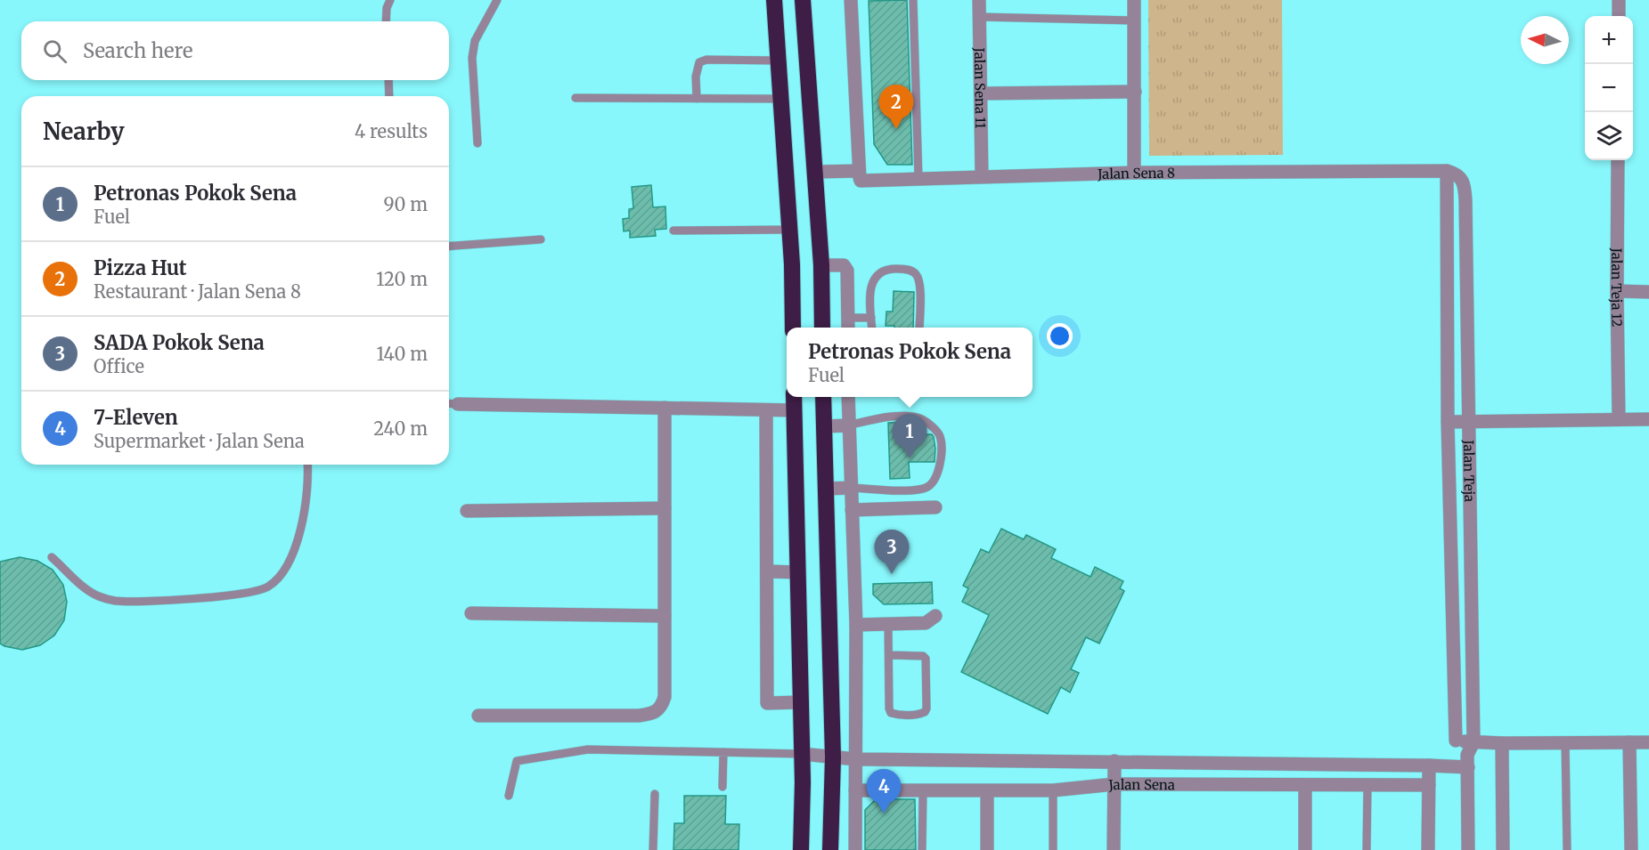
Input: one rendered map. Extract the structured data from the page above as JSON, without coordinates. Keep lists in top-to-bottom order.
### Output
{
  "streets": {
    "street": [
      "Jalan Sena 11",
      "Jalan Sena 8",
      "Jalan Teja 12",
      "Jalan Teja",
      "Jalan Sena"
    ]
  },
  "crossings": [
    ["Jalan Sena 11", "Jalan Sena 8"],
    ["Jalan Sena 8", "Jalan Teja"]
  ],
  "north": "left",
  "page": {
    "map_buttons": ["+", "−"],
    "search": "Search here",
    "pins": [
      "2",
      "1",
      "3",
      "4"
    ],
    "heading": ["Nearby", "4 results"],
    "list": [
      {
        "mark": "1",
        "name": "Petronas Pokok Sena",
        "note": "Fuel",
        "value": "90 m"
      },
      {
        "mark": "2",
        "name": "Pizza Hut",
        "note": "Restaurant · Jalan Sena 8",
        "value": "120 m"
      },
      {
        "mark": "3",
        "name": "SADA Pokok Sena",
        "note": "Office",
        "value": "140 m"
      },
      {
        "mark": "4",
        "name": "7-Eleven",
        "note": "Supermarket · Jalan Sena",
        "value": "240 m"
      }
    ],
    "popup": ["Petronas Pokok Sena", "Fuel"]
  }
}
